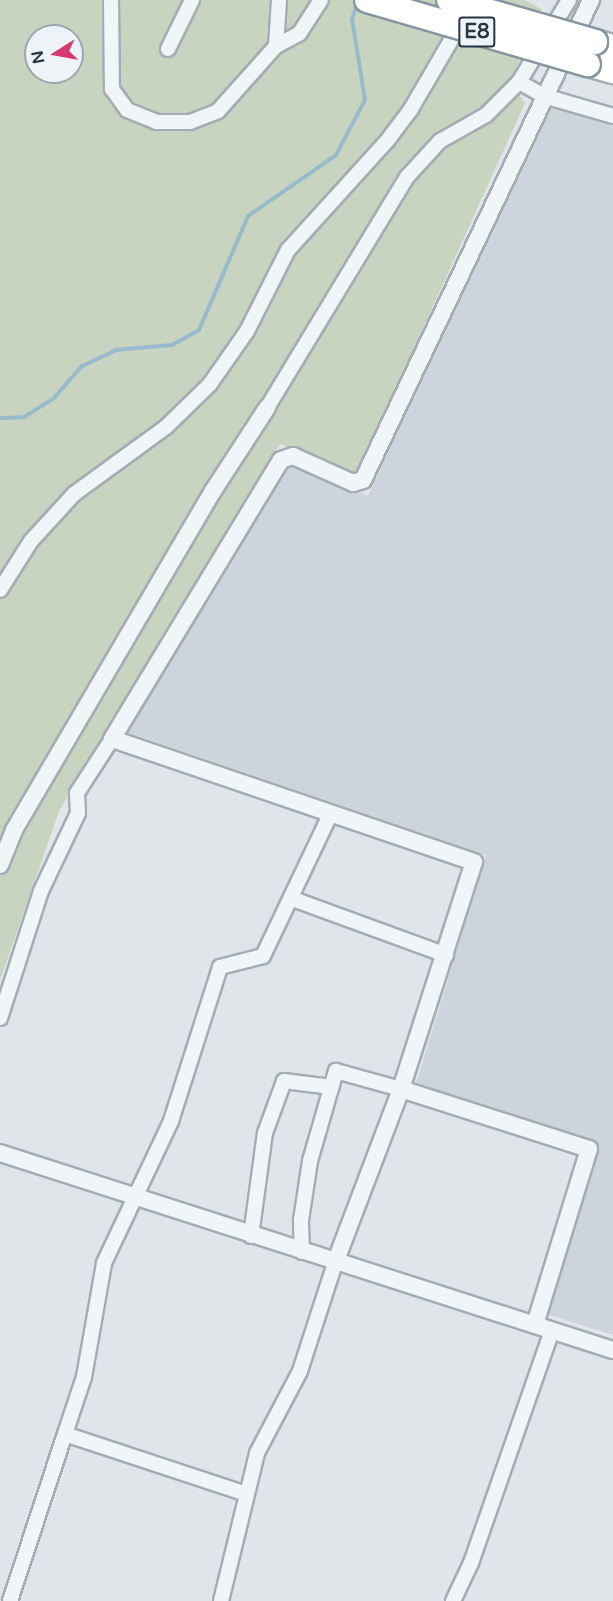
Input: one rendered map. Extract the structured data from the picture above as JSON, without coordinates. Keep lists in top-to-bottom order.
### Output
{
  "streets": {
    "highway": ["E8"]
  },
  "north": "left"
}
